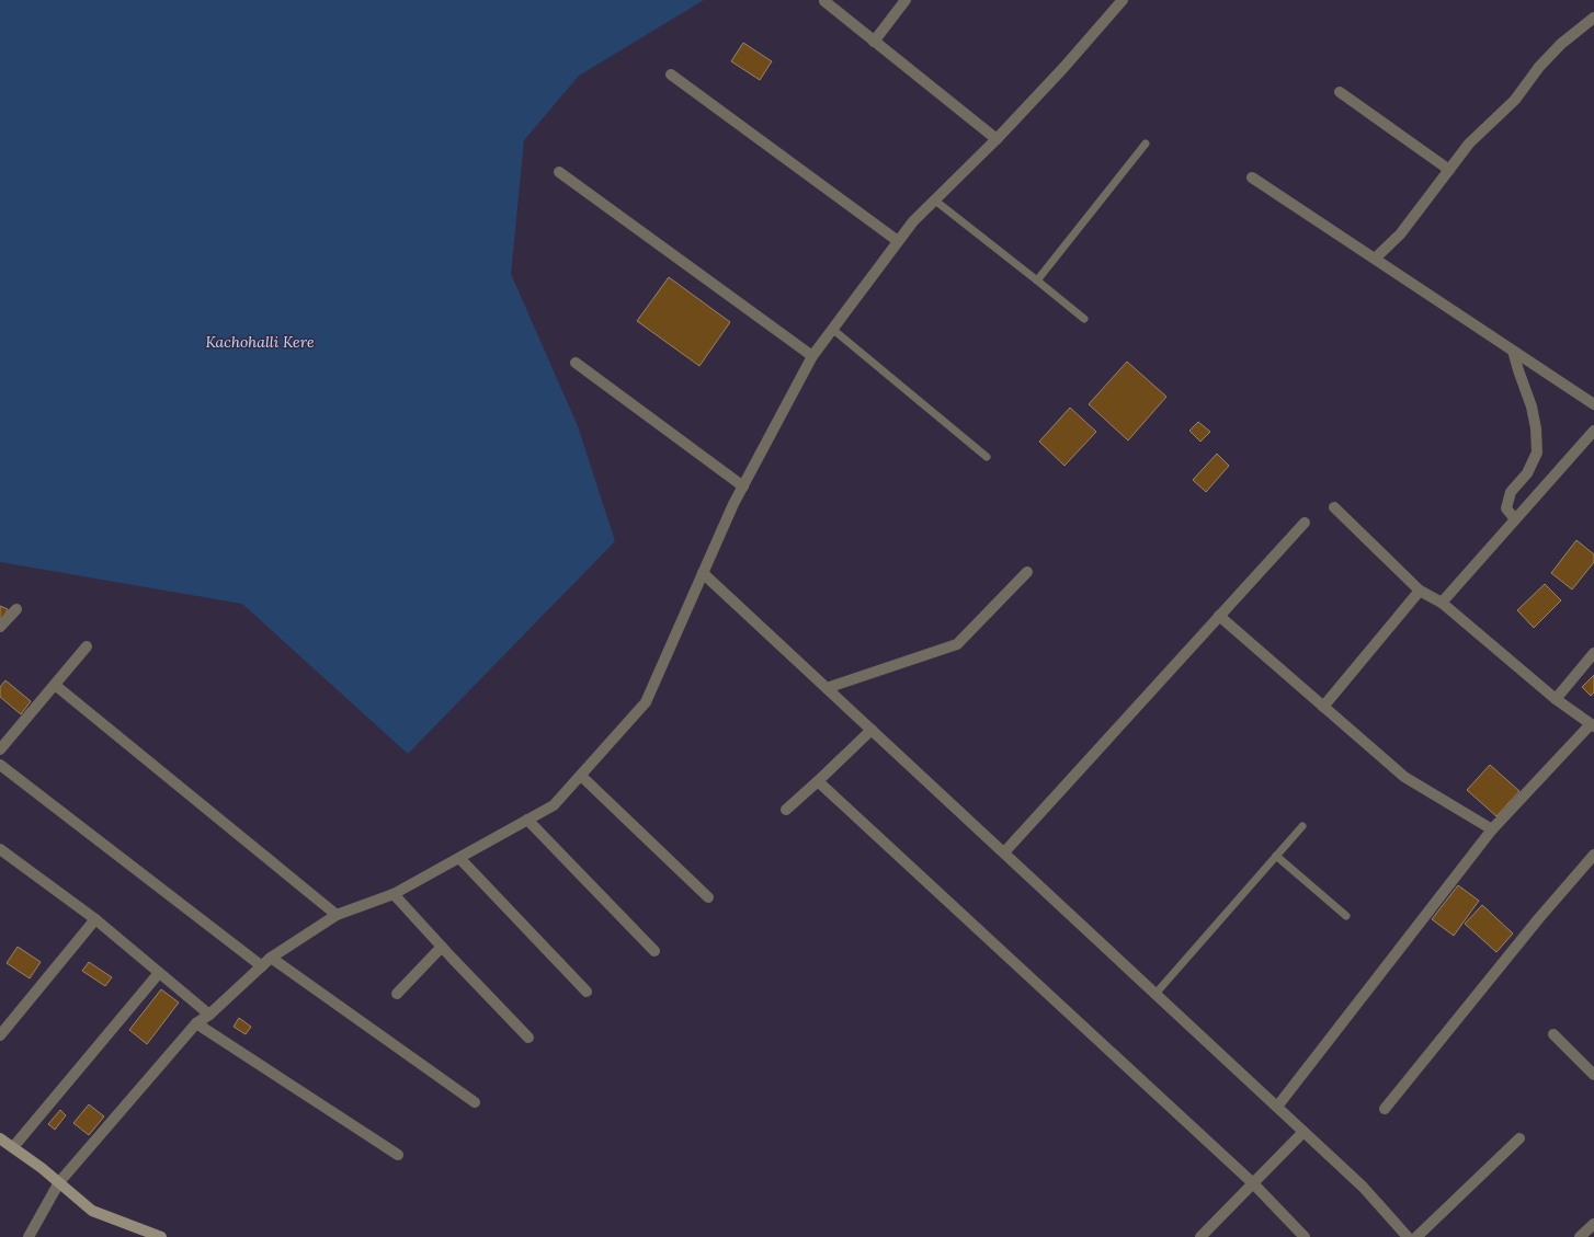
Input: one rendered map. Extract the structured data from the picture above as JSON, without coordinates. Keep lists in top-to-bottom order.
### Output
{
  "water": ["Kachohalli Kere"]
}
